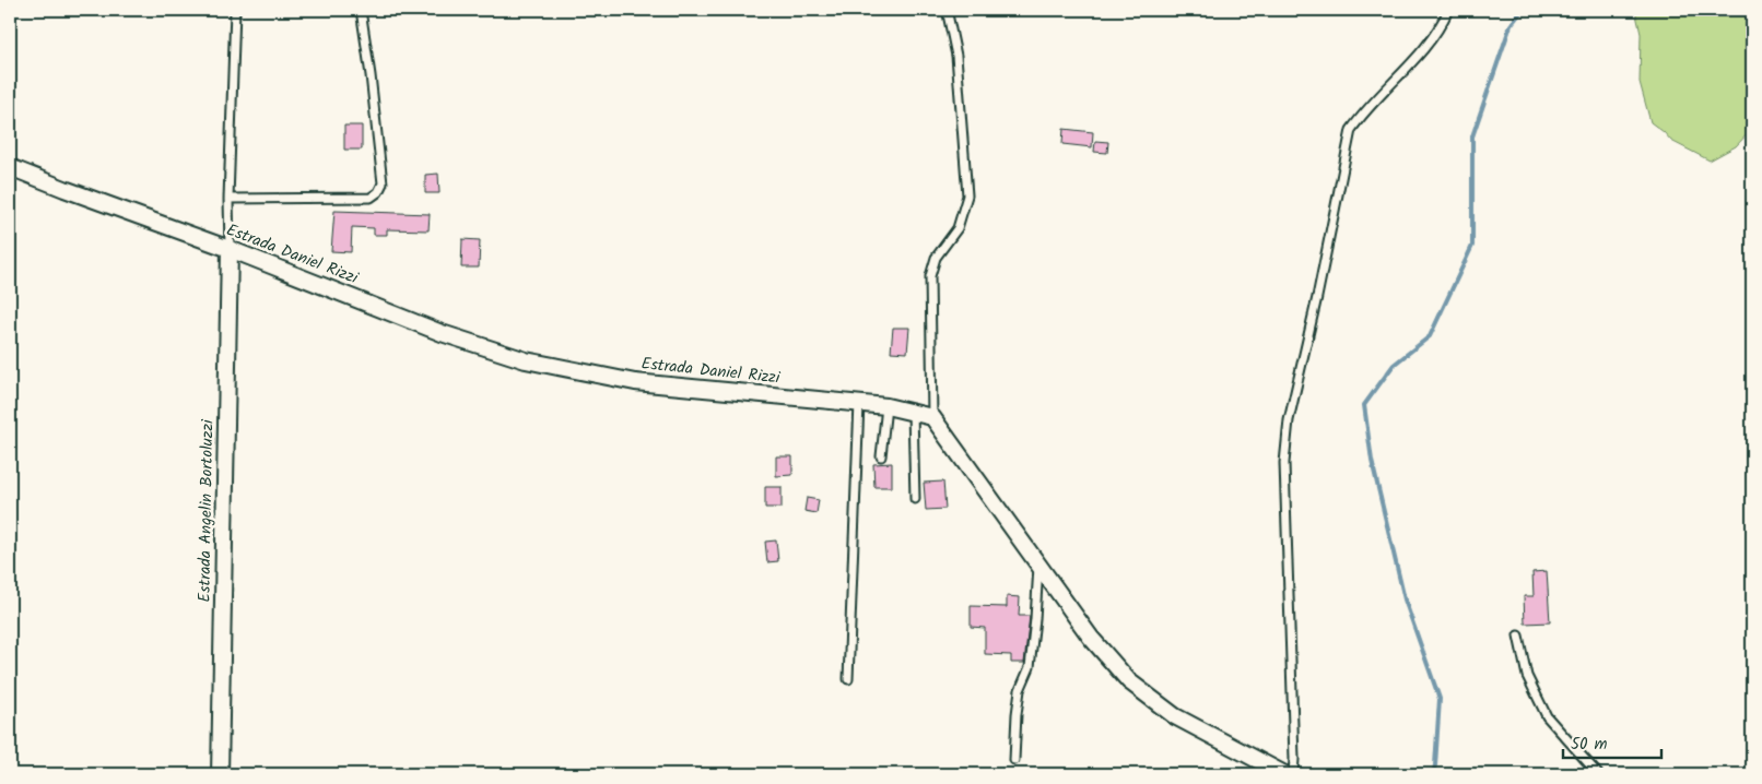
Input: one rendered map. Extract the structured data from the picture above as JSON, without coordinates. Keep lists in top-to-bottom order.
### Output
{
  "streets": {
    "street": ["Estrada Daniel Rizzi", "Estrada Angelin Bortoluzzi"]
  },
  "crossings": [
    ["Estrada Daniel Rizzi", "Estrada Angelin Bortoluzzi"]
  ],
  "scale_bar": "50 m"
}
